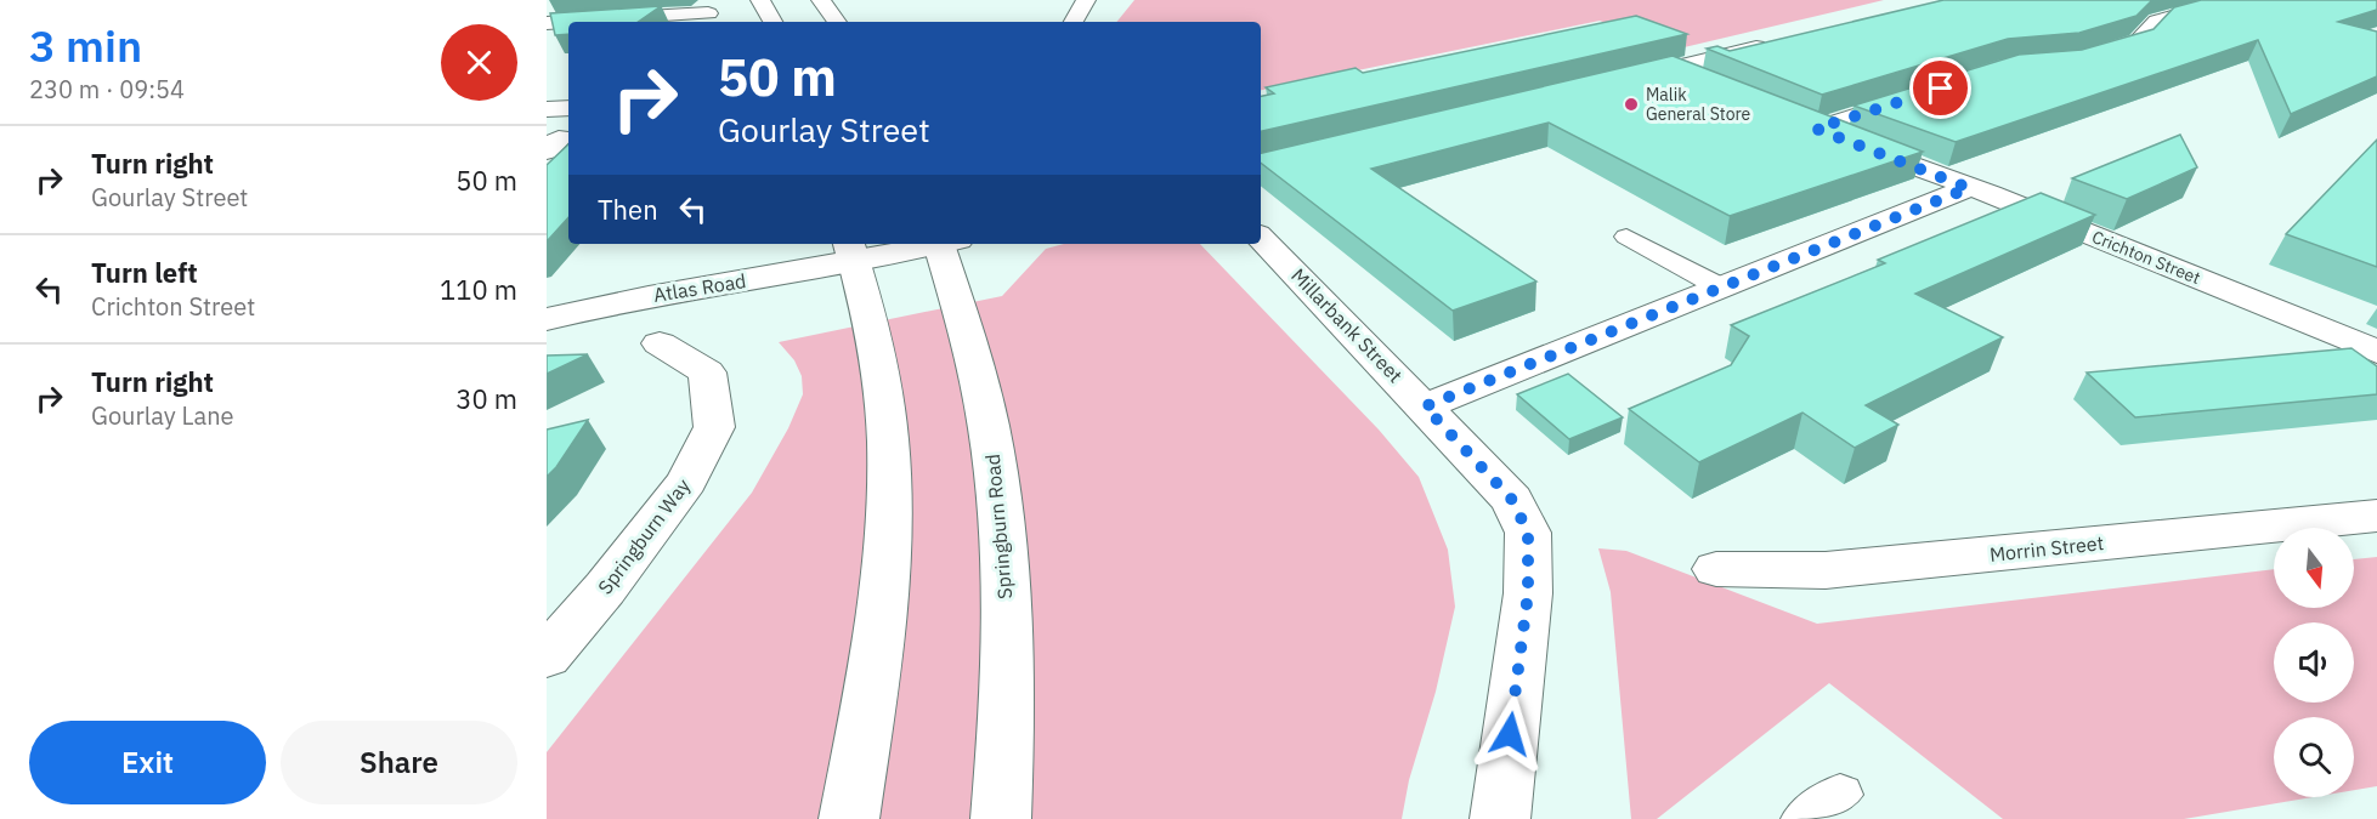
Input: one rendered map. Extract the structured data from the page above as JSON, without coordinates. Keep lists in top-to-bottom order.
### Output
{
  "streets": {
    "street": [
      "Crichton Street",
      "Atlas Road",
      "Millarbank Street",
      "Springburn Road",
      "Springburn Way",
      "Morrin Street"
    ]
  },
  "places": ["Malik General Store"],
  "north": "bottom",
  "page": {
    "heading": ["3 min", "230 m · 09:54"],
    "turn": ["50 m", "Gourlay Street"],
    "list": [
      {
        "name": "Turn right",
        "note": "Gourlay Street",
        "value": "50 m"
      },
      {
        "name": "Turn left",
        "note": "Crichton Street",
        "value": "110 m"
      },
      {
        "name": "Turn right",
        "note": "Gourlay Lane",
        "value": "30 m"
      }
    ],
    "then": "Then",
    "buttons": ["Exit", "Share"]
  }
}
